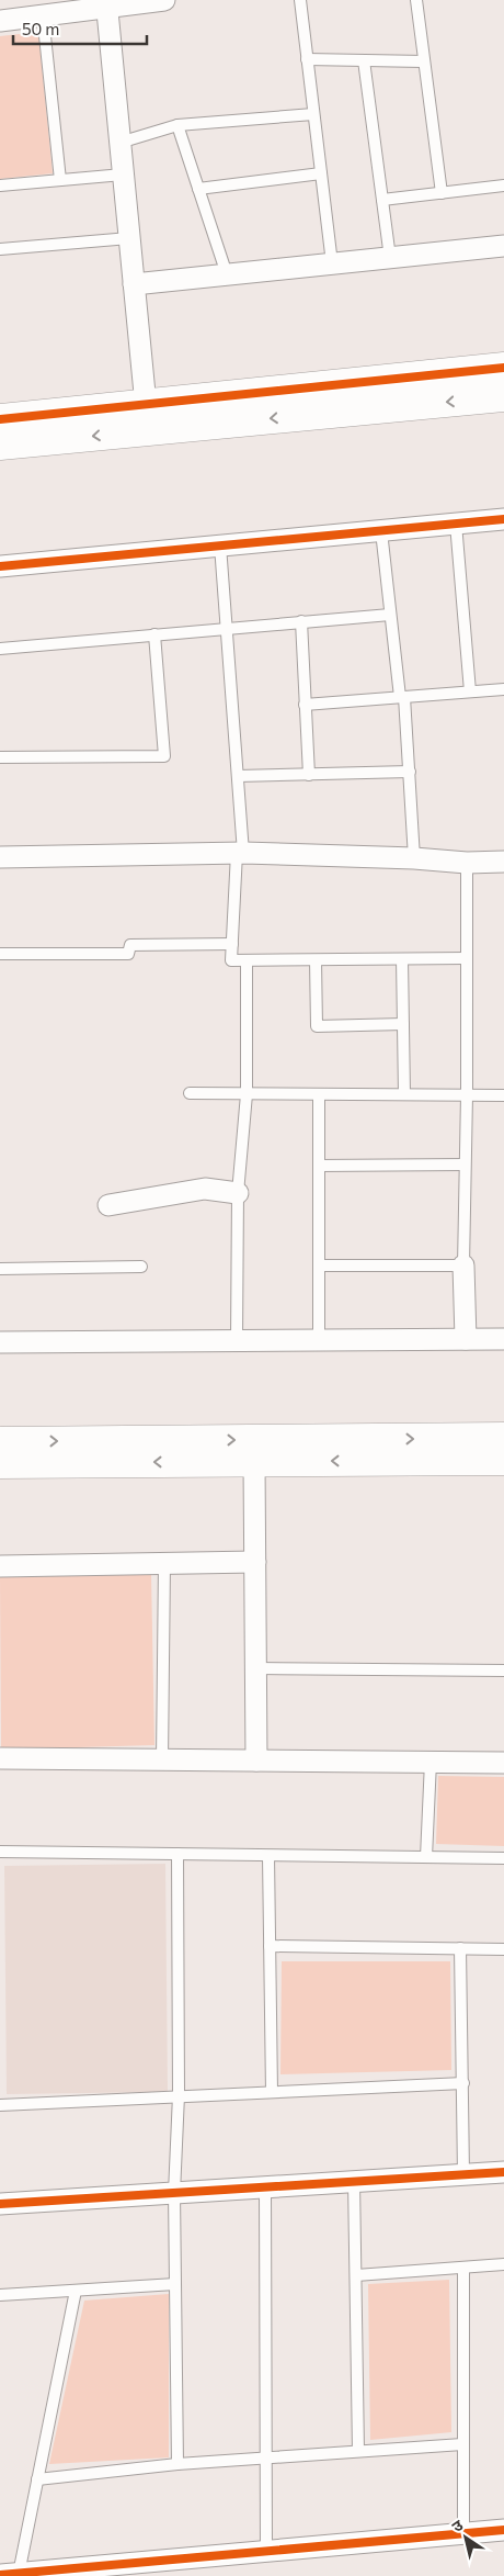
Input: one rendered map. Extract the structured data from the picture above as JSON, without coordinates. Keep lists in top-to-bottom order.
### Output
{
  "scale_bar": "50 m",
  "north": "top left"
}
